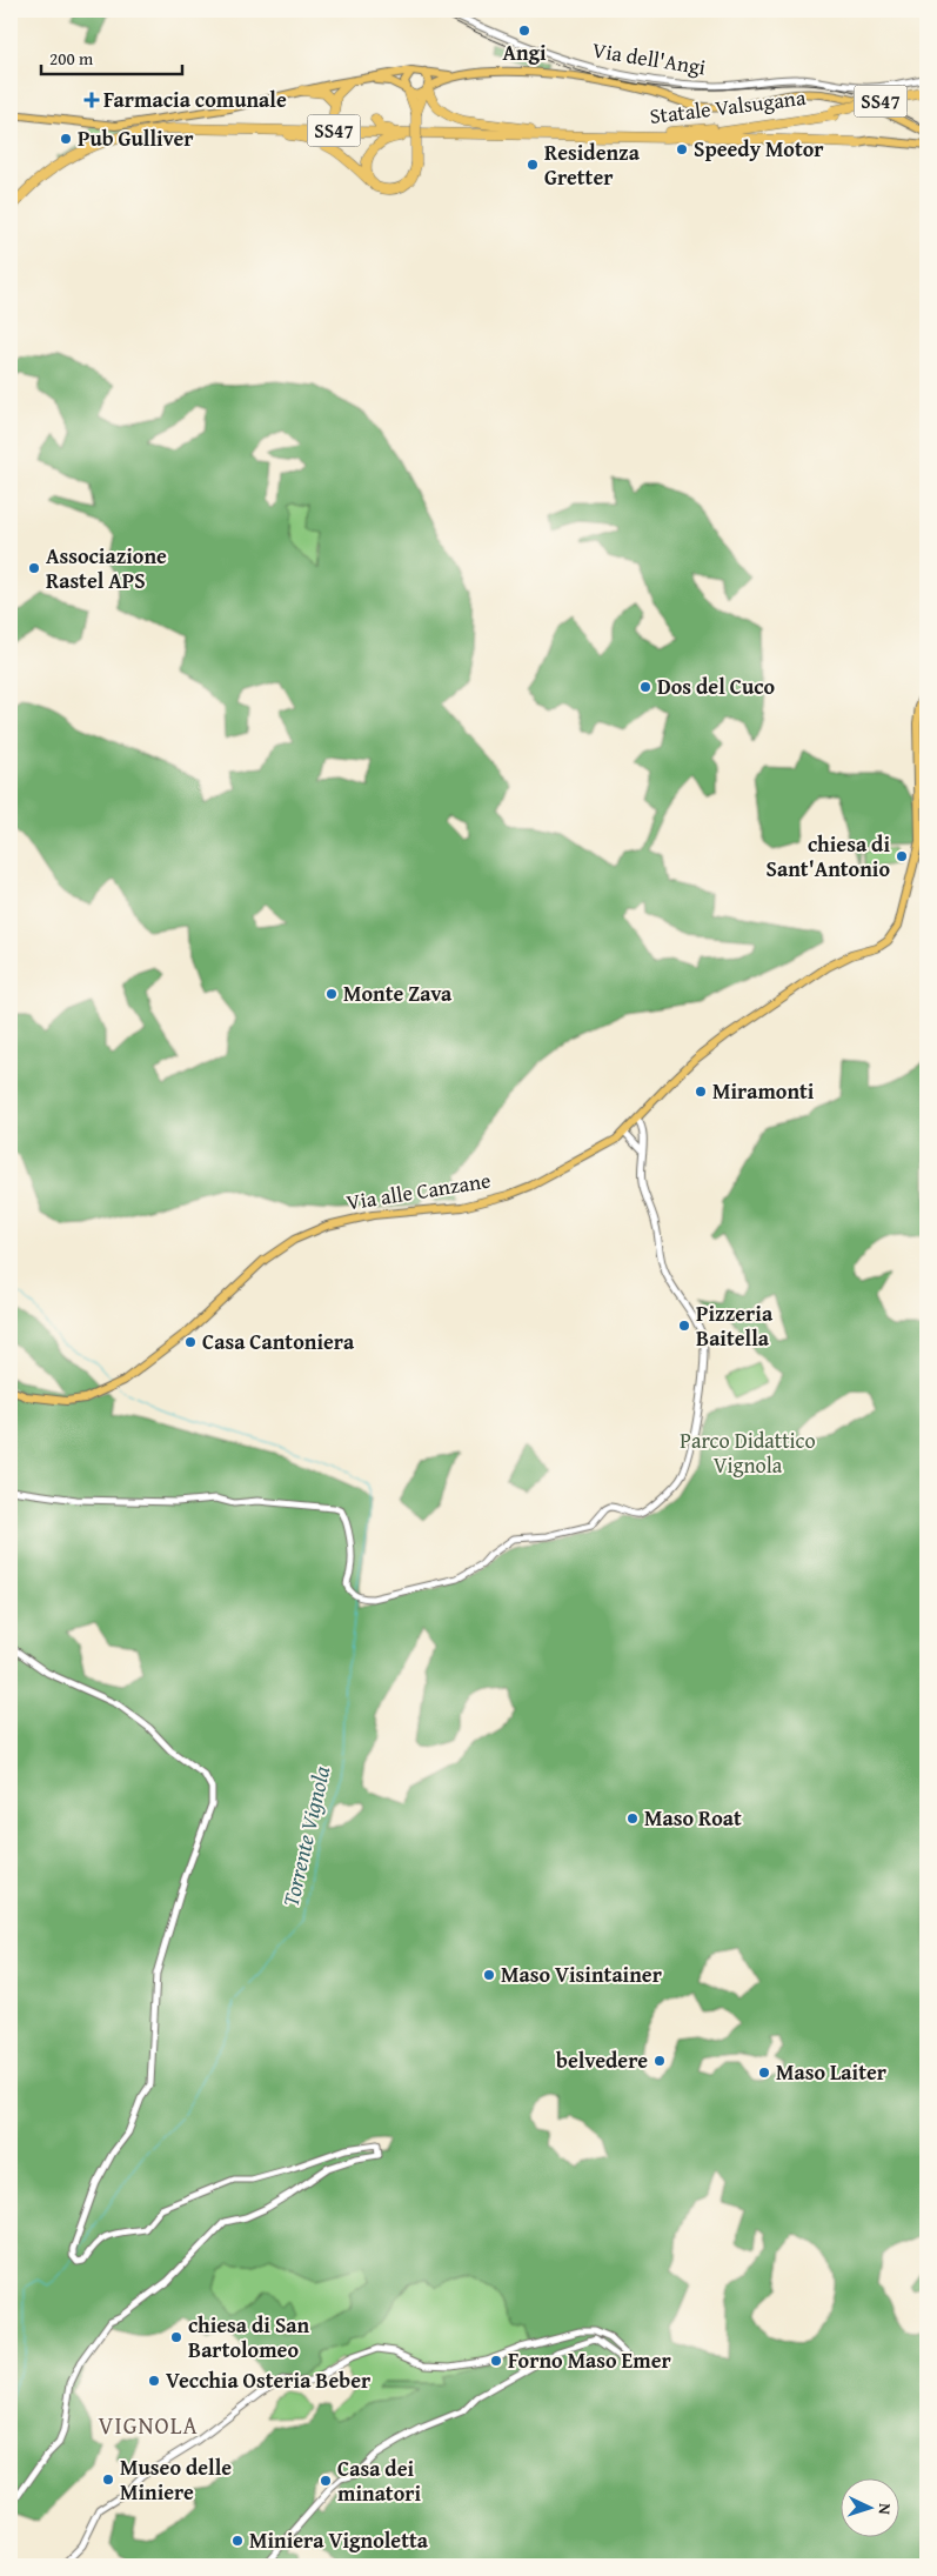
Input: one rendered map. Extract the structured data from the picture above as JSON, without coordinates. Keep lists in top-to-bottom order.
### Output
{
  "streets": {
    "highway": ["SS47", "Statale Valsugana"],
    "main road": ["Via alle Canzane"],
    "street": ["Via dell'Angi"]
  },
  "crossings": [
    ["SS47", "Statale Valsugana"]
  ],
  "districts": ["VIGNOLA"],
  "water": ["Torrente Vignola"],
  "parks": ["Parco Didattico Vignola"],
  "places": {
    "other": [
      "Angi",
      "Pub Gulliver",
      "Speedy Motor",
      "Residenza Gretter",
      "Associazione Rastel APS",
      "Dos del Cuco",
      "chiesa di Sant'Antonio",
      "Monte Zava",
      "Miramonti",
      "Pizzeria Baitella",
      "Casa Cantoniera",
      "Maso Roat",
      "Maso Visintainer",
      "belvedere",
      "Maso Laiter",
      "chiesa di San Bartolomeo",
      "Forno Maso Emer",
      "Vecchia Osteria Beber",
      "Museo delle Miniere",
      "Casa dei minatori",
      "Miniera Vignoletta"
    ],
    "health": ["Farmacia comunale"]
  },
  "scale_bar": "200 m",
  "north": "right"
}
